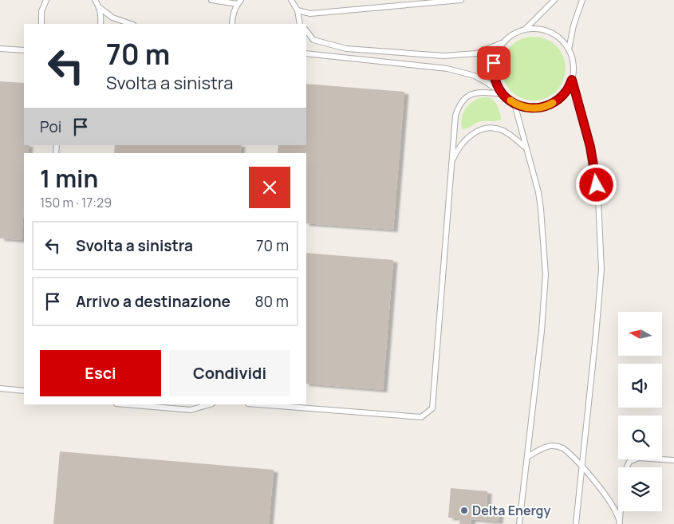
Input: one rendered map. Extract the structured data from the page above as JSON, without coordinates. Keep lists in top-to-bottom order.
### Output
{
  "places": ["Delta Energy"],
  "north": "left",
  "page": {
    "turn": ["70 m", "Svolta a sinistra"],
    "then": "Poi",
    "heading": ["1 min", "150 m · 17:29"],
    "list": [
      {
        "name": "Svolta a sinistra",
        "value": "70 m"
      },
      {
        "name": "Arrivo a destinazione",
        "value": "80 m"
      }
    ],
    "buttons": ["Esci", "Condividi"]
  }
}
